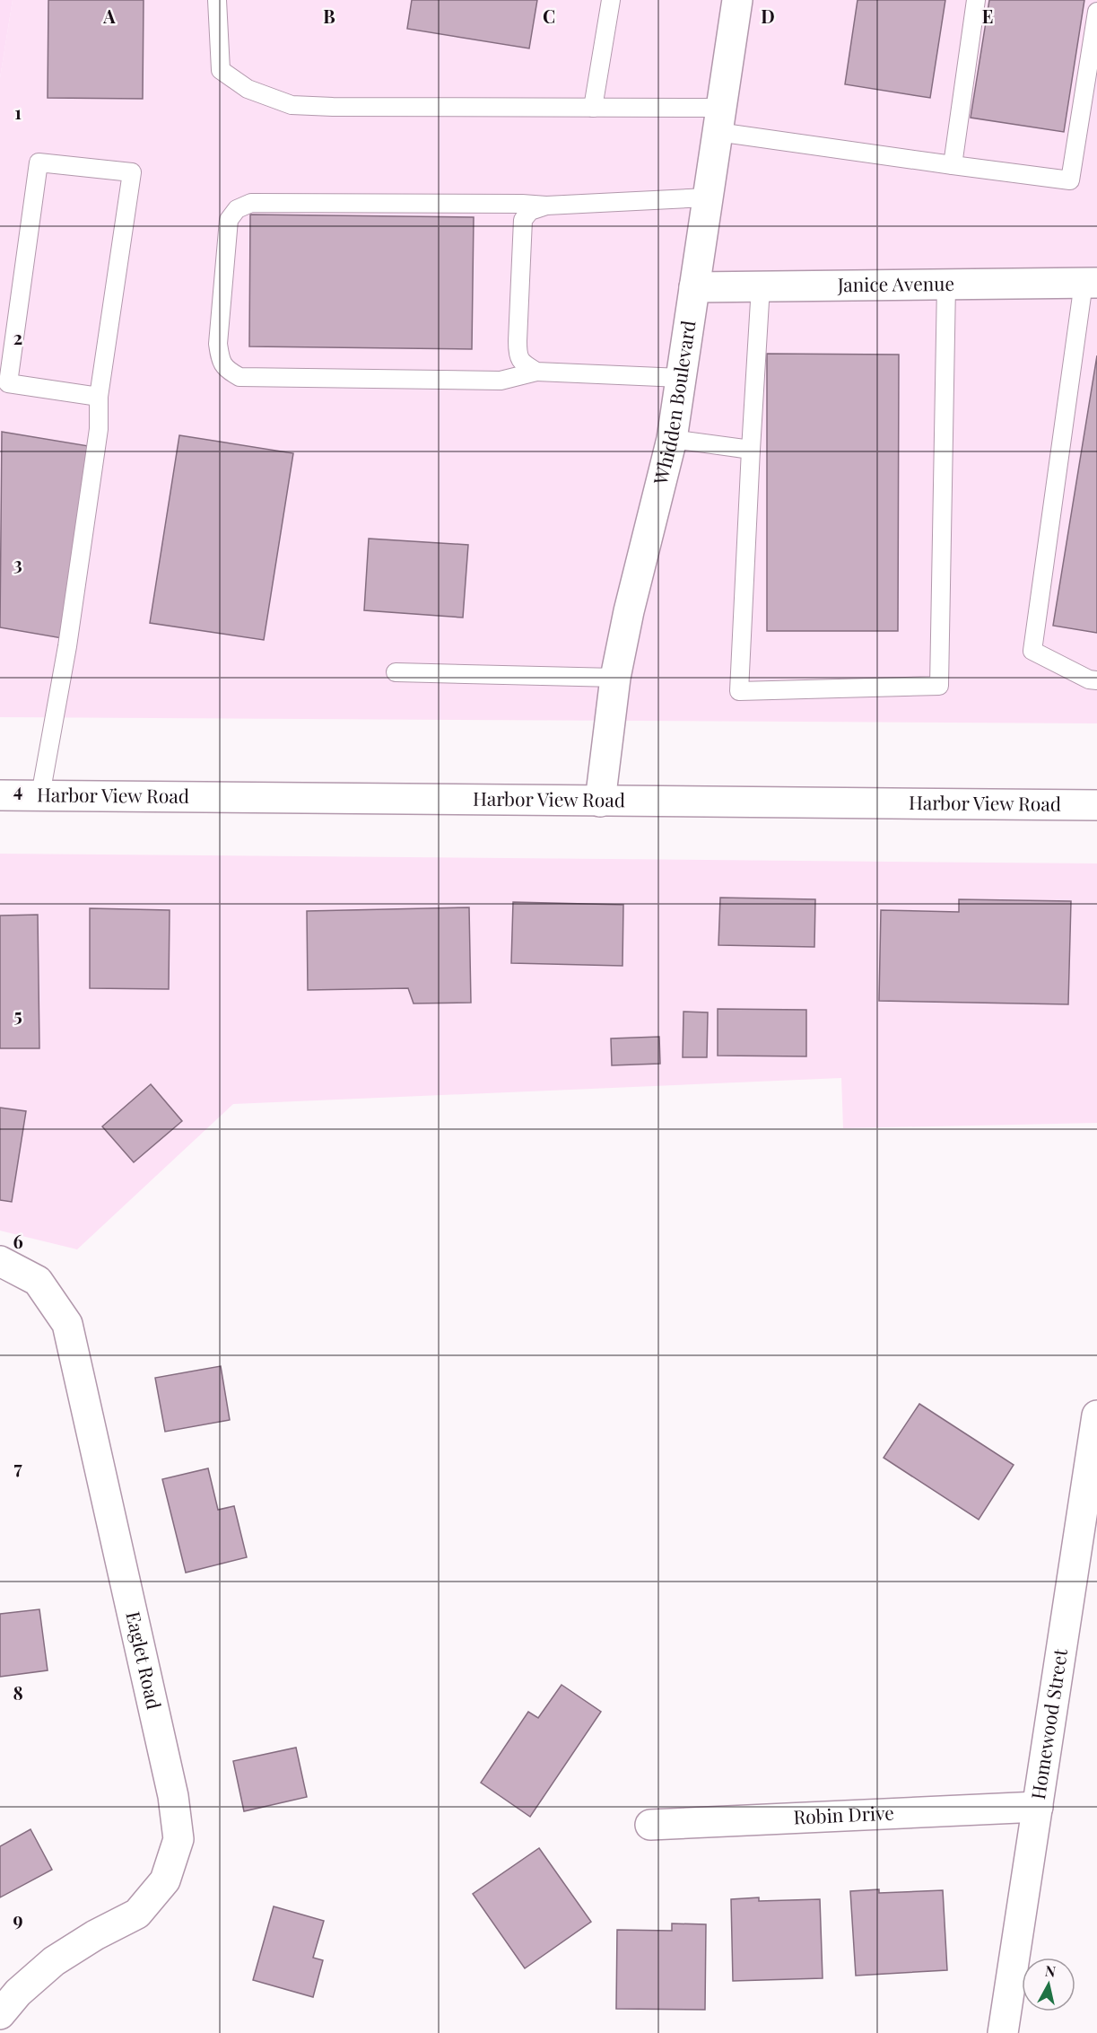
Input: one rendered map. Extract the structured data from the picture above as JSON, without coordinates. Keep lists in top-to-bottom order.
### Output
{
  "streets": {
    "street": [
      "Janice Avenue",
      "Whidden Boulevard",
      "Harbor View Road",
      "Eaglet Road",
      "Homewood Street",
      "Robin Drive"
    ]
  },
  "crossings": [
    ["Janice Avenue", "Whidden Boulevard"],
    ["Whidden Boulevard", "Harbor View Road"],
    ["Homewood Street", "Robin Drive"]
  ],
  "north": "top",
  "grid": {
    "columns": [
      "A",
      "B",
      "C",
      "D",
      "E"
    ],
    "rows": [
      "1",
      "2",
      "3",
      "4",
      "5",
      "6",
      "7",
      "8",
      "9"
    ]
  }
}
